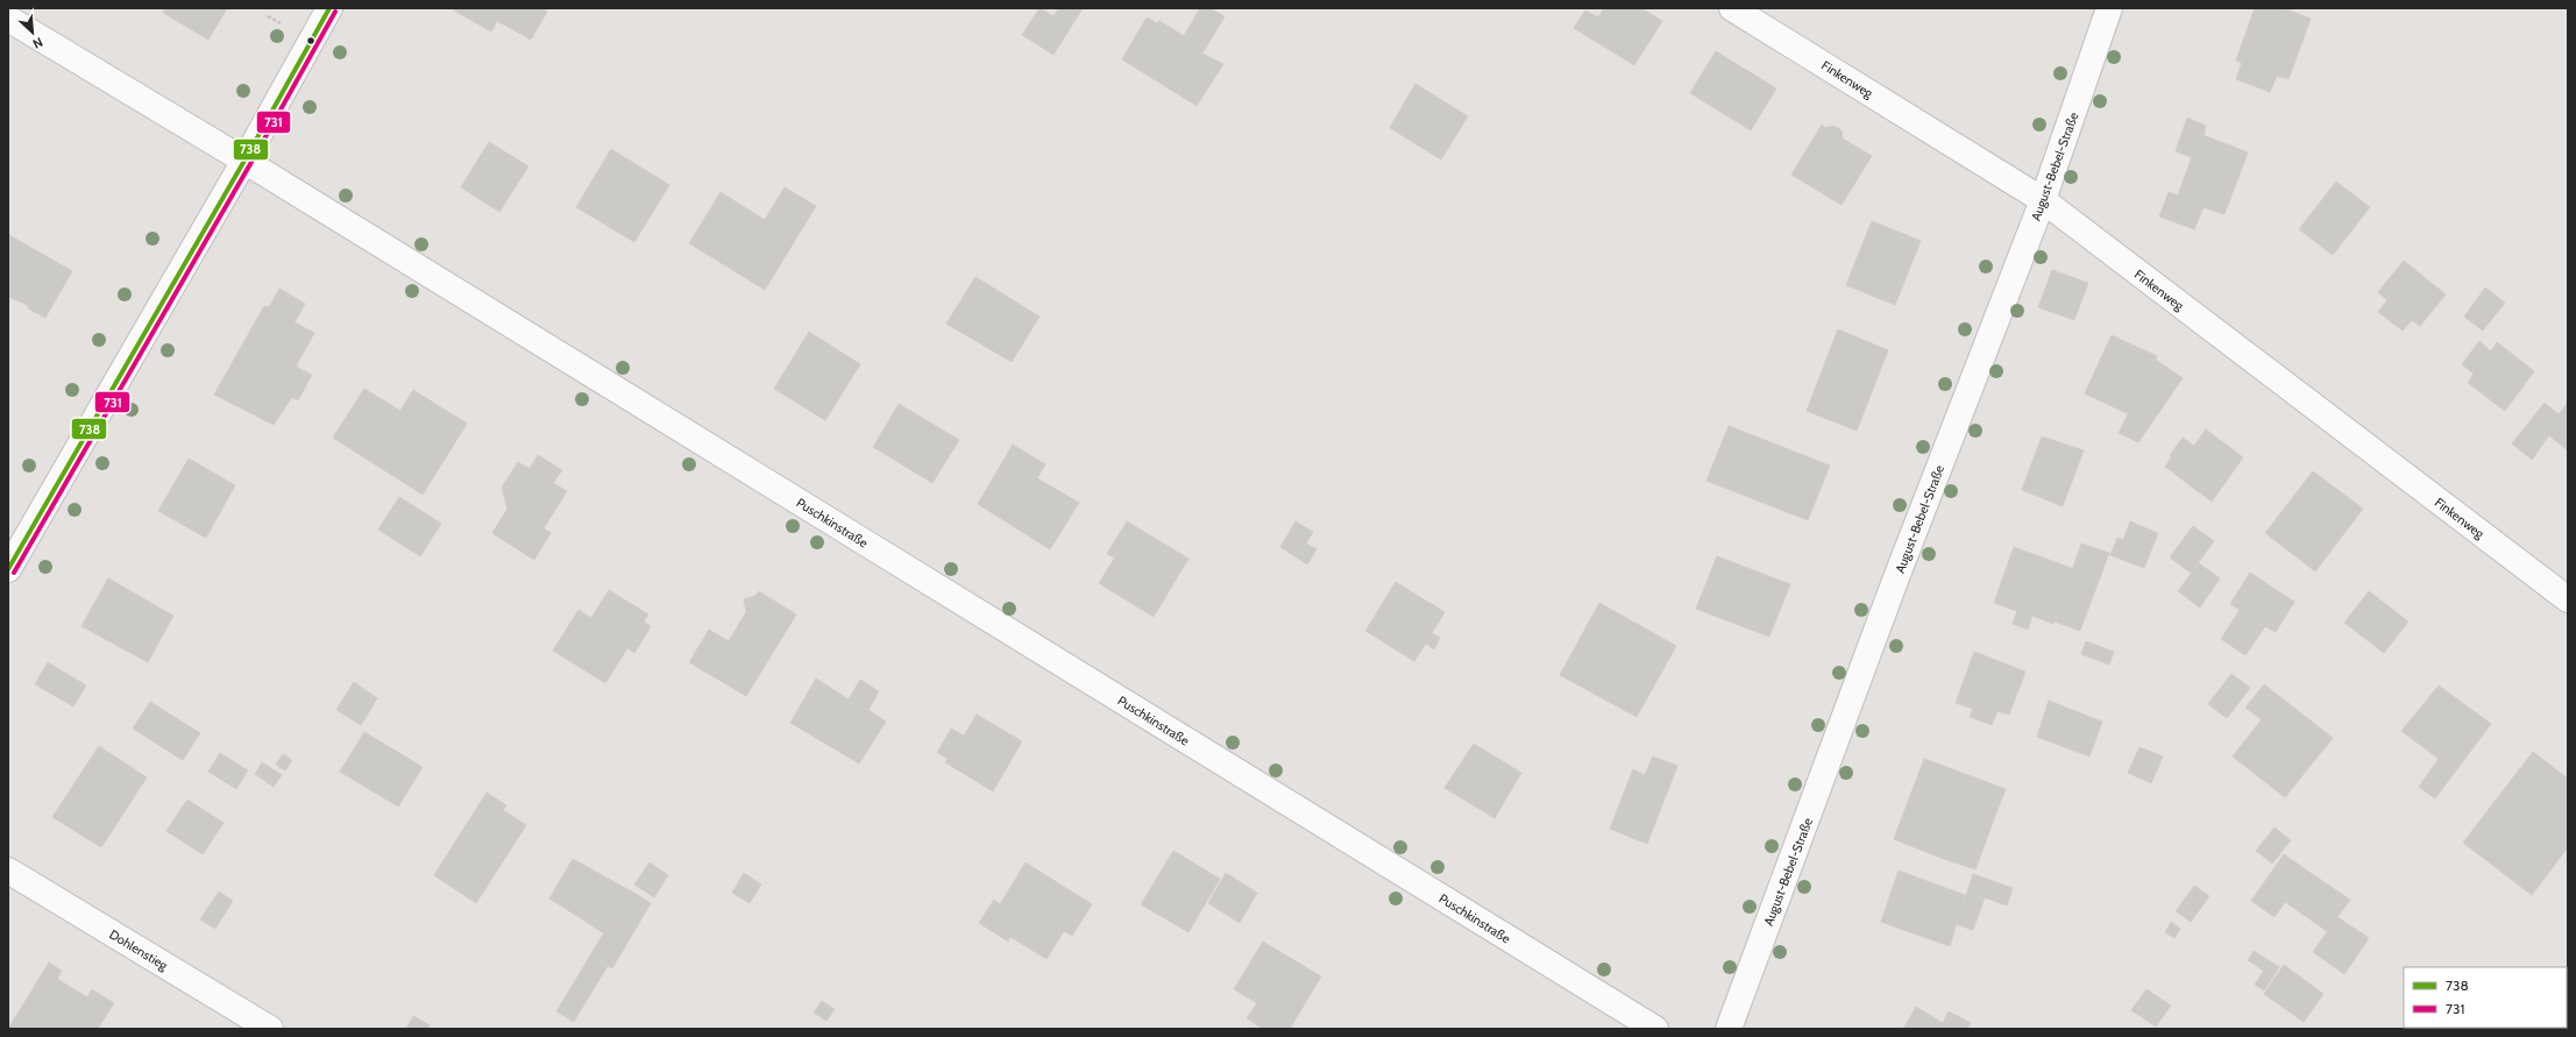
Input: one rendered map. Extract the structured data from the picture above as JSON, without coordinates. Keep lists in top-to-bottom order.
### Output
{
  "streets": {
    "street": [
      "Finkenweg",
      "August-Bebel-Straße",
      "Puschkinstraße",
      "Dohlenstieg"
    ]
  },
  "crossings": [
    ["Finkenweg", "August-Bebel-Straße"]
  ],
  "lines": ["transit line 738", "transit line 731"],
  "legend": ["738", "731"],
  "north": "bottom right"
}
